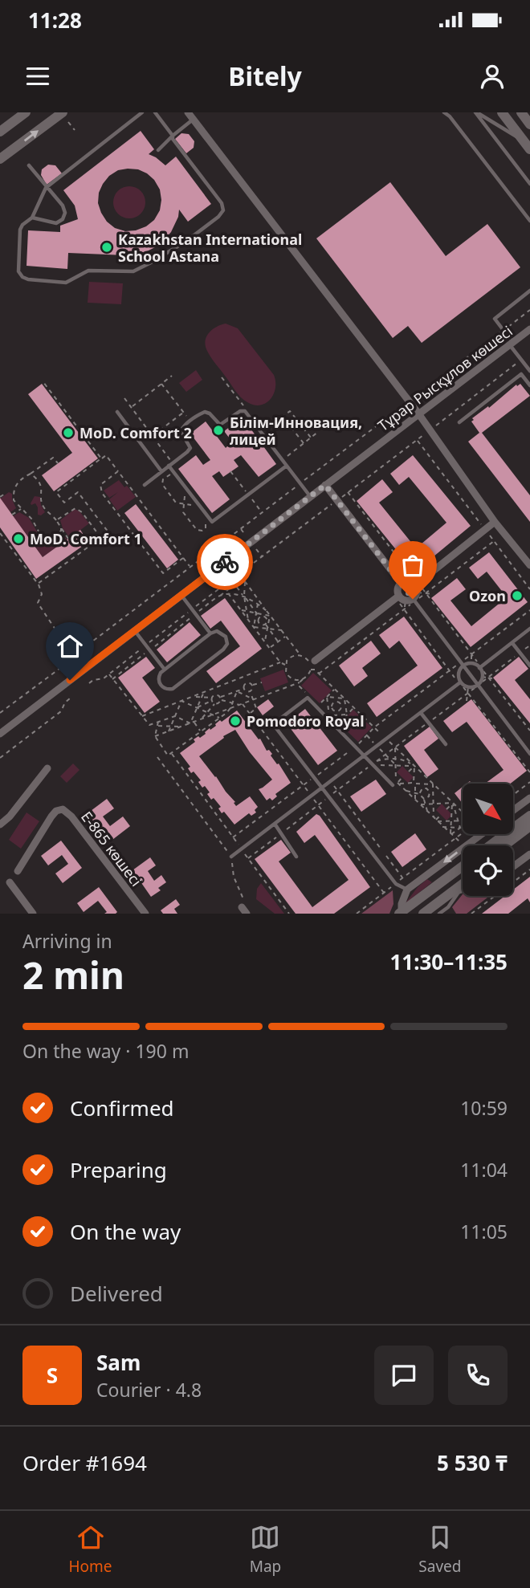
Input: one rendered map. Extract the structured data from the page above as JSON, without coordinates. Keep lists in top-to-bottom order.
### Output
{
  "streets": {
    "street": ["Тұрар Рысқұлов көшесі", "Е-865 көшесі"]
  },
  "places": [
    "Kazakhstan International School Astana",
    "Білім-Инновация, лицей",
    "МoD. Comfort 2",
    "МoD. Comfort 1",
    "Ozon",
    "Pomodoro Royal"
  ],
  "north": "bottom right",
  "page": {
    "status": "11:28",
    "header": "Bitely",
    "heading": ["2 min", "Arriving in", "11:30–11:35"],
    "panel": [
      "Sam",
      "Courier · 4.8",
      "Order #1694",
      "5 530 ₸"
    ],
    "bar": "On the way · 190 m",
    "list": [
      ["Confirmed", "10:59"],
      ["Preparing", "11:04"],
      ["On the way", "11:05"],
      "Delivered"
    ],
    "round": "S",
    "tabs": ["Home", "Map", "Saved"]
  }
}
